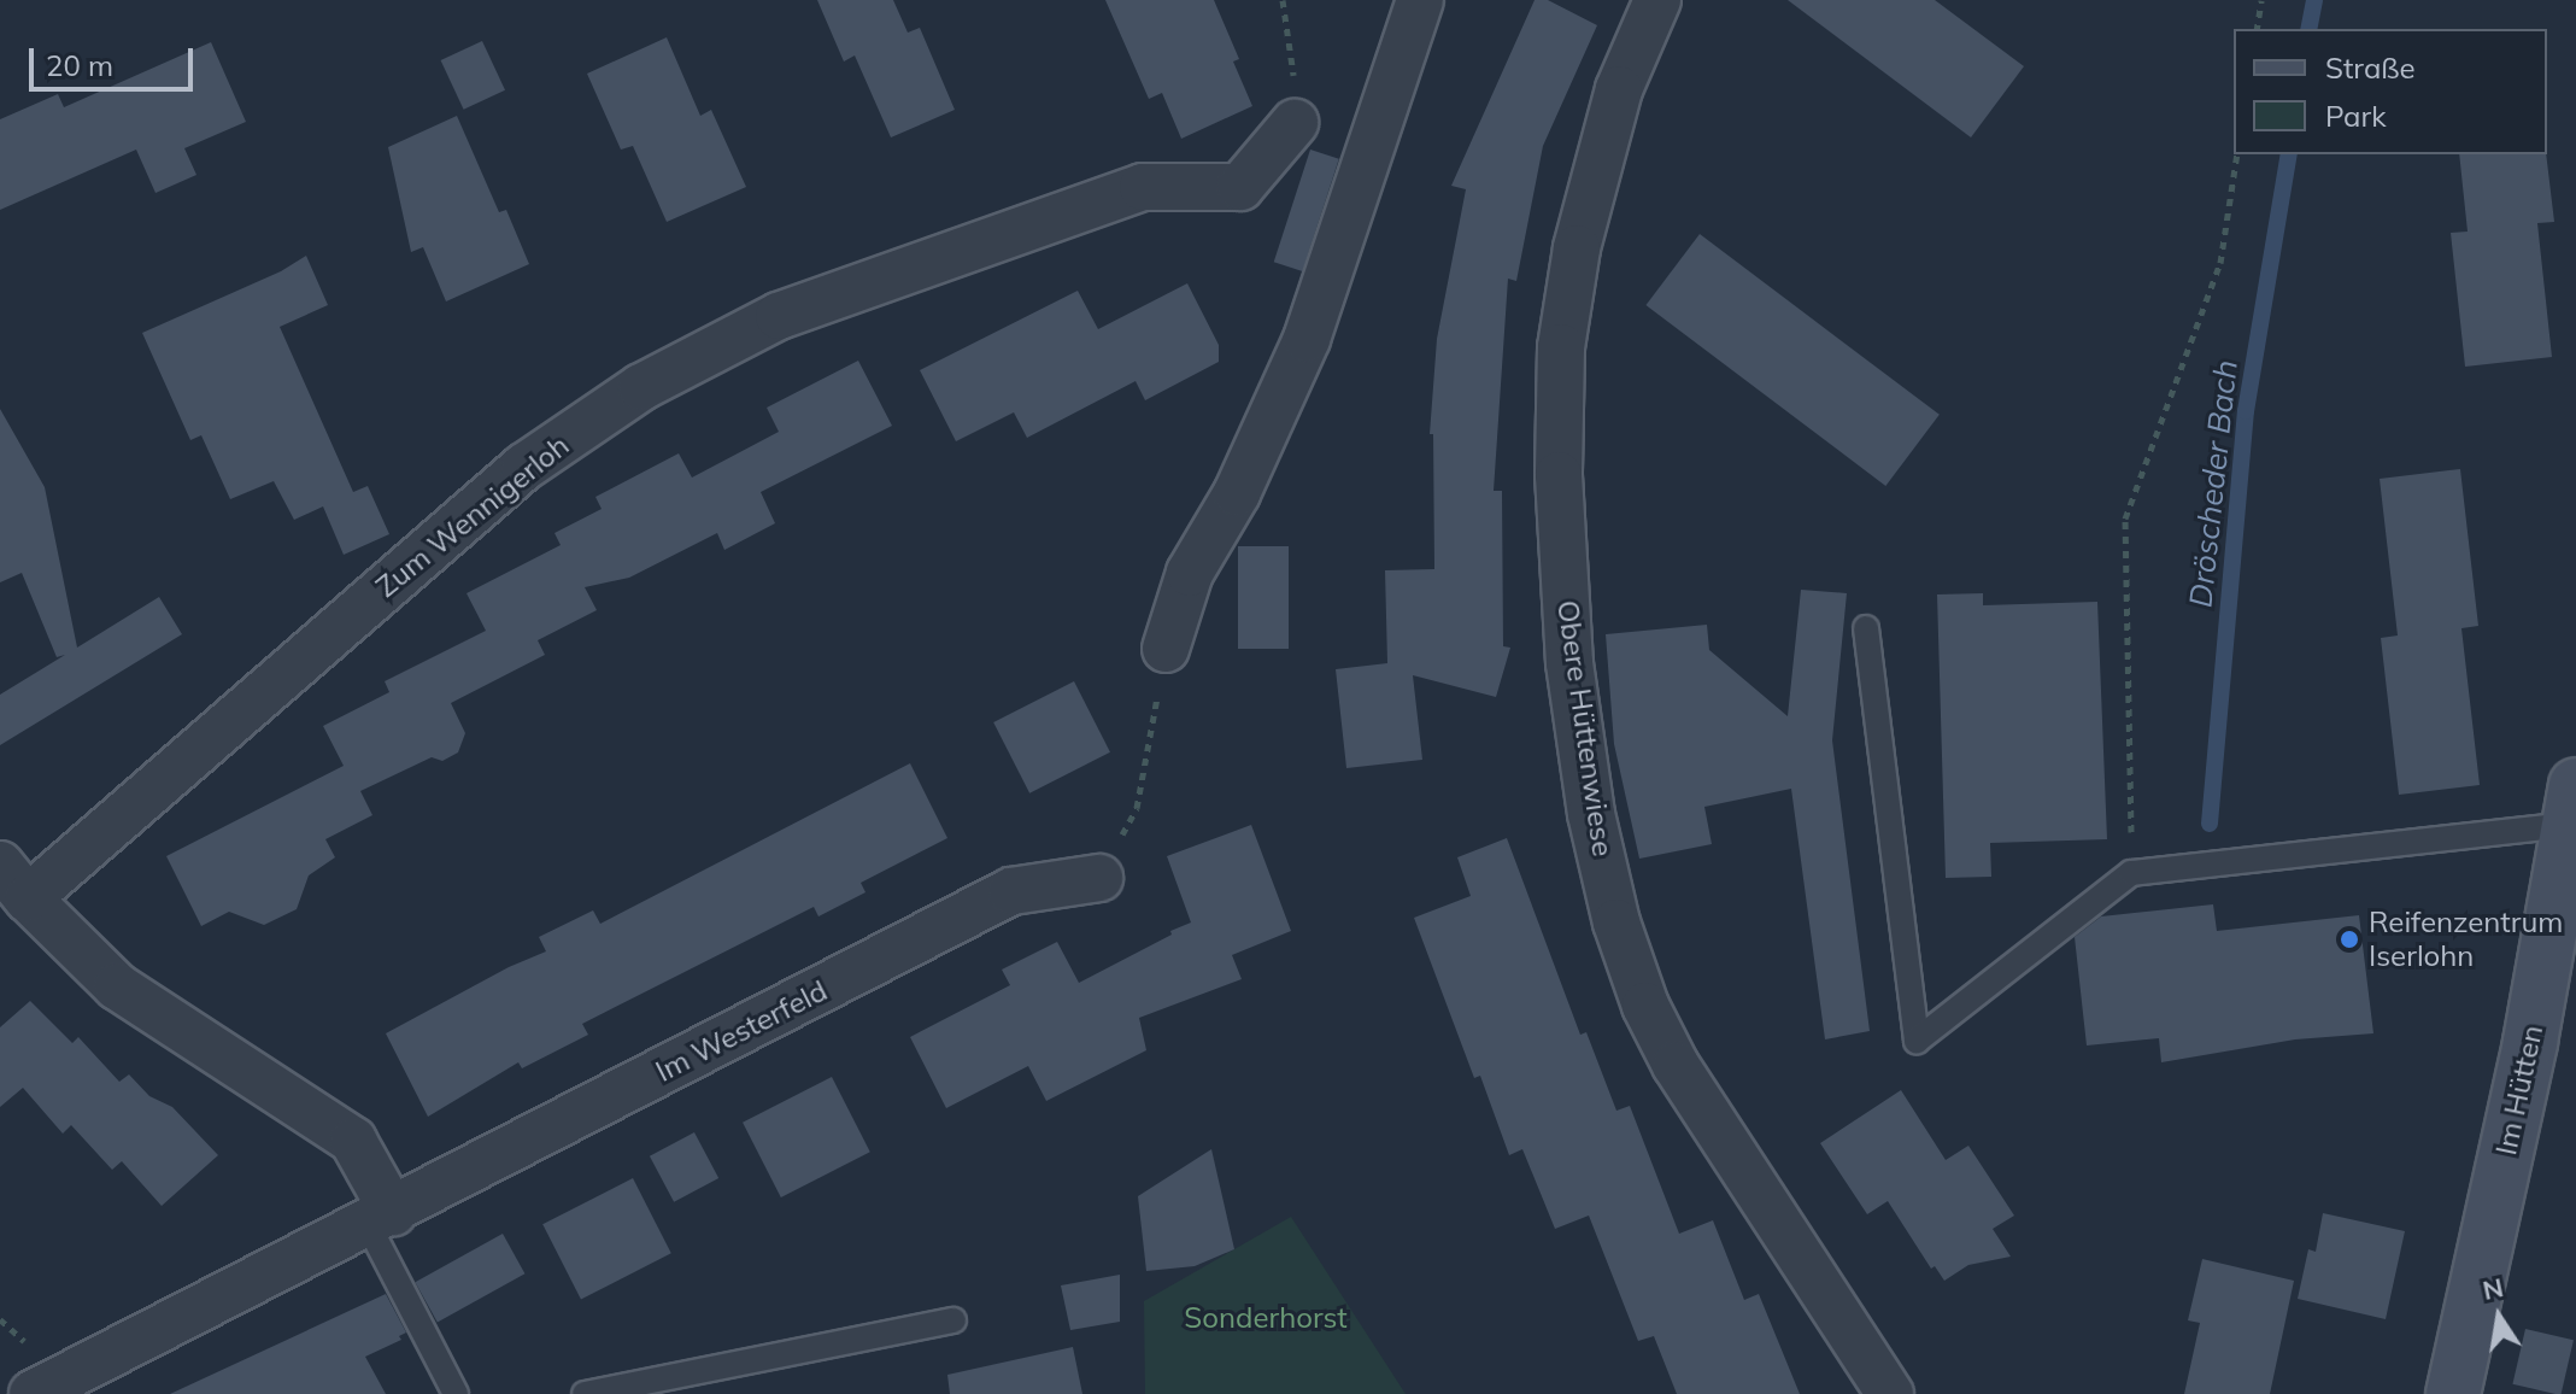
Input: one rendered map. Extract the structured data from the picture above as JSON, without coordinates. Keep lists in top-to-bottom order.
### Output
{
  "streets": {
    "street": [
      "Zum Wennigerloh",
      "Obere Hüttenwiese",
      "Im Westerfeld",
      "Im Hütten"
    ]
  },
  "water": ["Dröscheder Bach"],
  "parks": ["Sonderhorst"],
  "places": ["Reifenzentrum Iserlohn"],
  "legend": ["Straße", "Park"],
  "scale_bar": "20 m",
  "north": "top"
}
